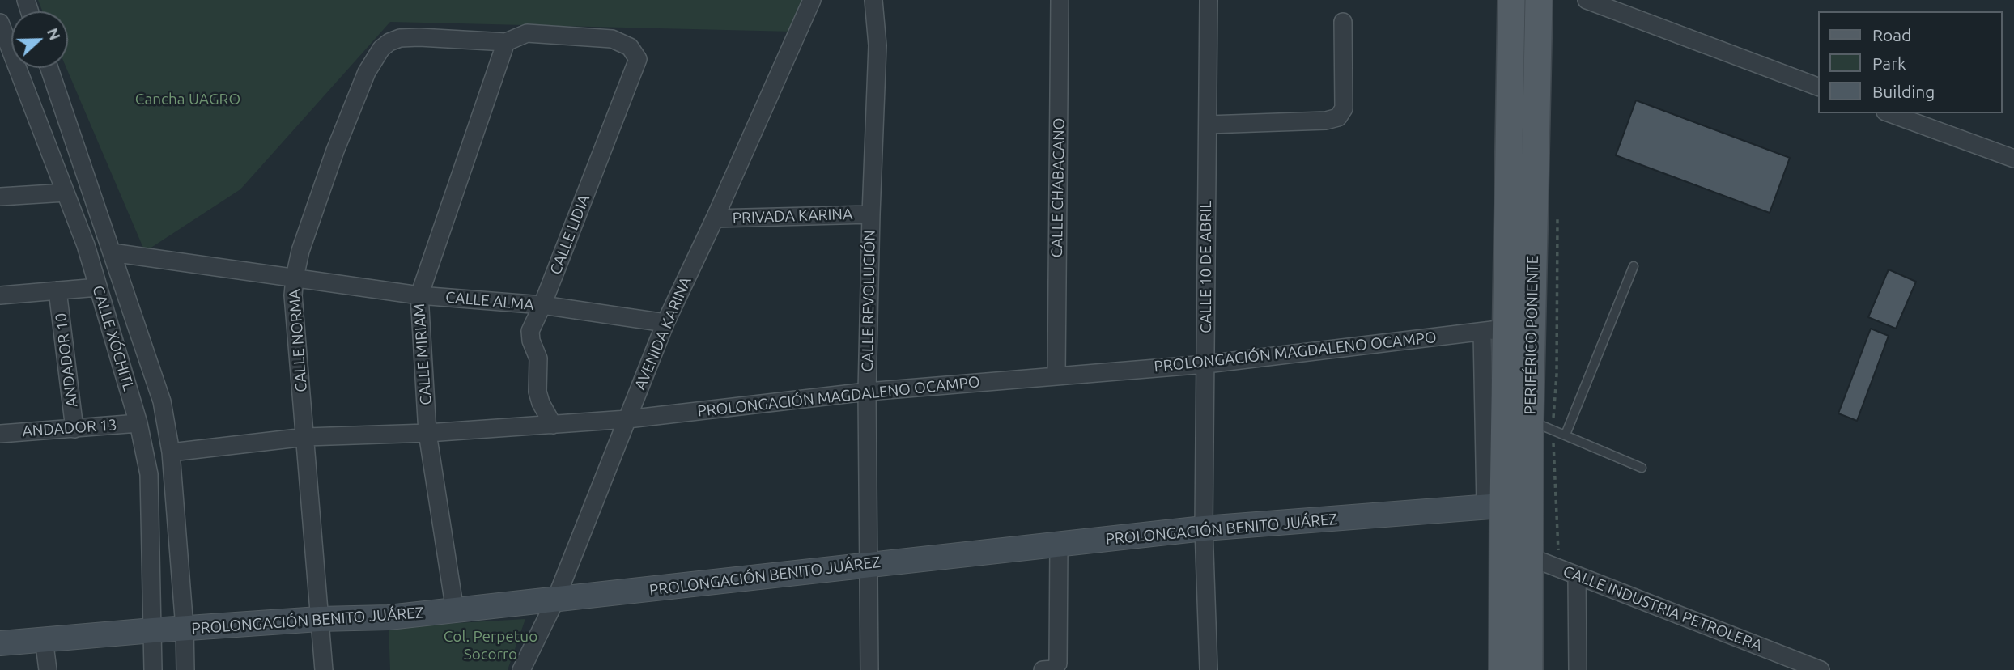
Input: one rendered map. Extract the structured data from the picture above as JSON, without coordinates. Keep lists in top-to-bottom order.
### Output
{
  "streets": {
    "main road": ["PERIFÉRICO PONIENTE"],
    "street": [
      "CALLE CHABACANO",
      "PRIVADA KARINA",
      "CALLE LIDIA",
      "CALLE 10 DE ABRIL",
      "CALLE ALMA",
      "CALLE REVOLUCIÓN",
      "AVENIDA KARINA",
      "CALLE XÓCHITL",
      "CALLE NORMA",
      "PROLONGACIÓN MAGDALENO OCAMPO",
      "CALLE MIRIAM",
      "ANDADOR 10",
      "ANDADOR 13",
      "PROLONGACIÓN BENITO JUÁREZ",
      "CALLE INDUSTRIA PETROLERA"
    ]
  },
  "crossings": [
    ["CALLE CHABACANO", "PROLONGACIÓN MAGDALENO OCAMPO"],
    ["PRIVADA KARINA", "CALLE REVOLUCIÓN"],
    ["PRIVADA KARINA", "AVENIDA KARINA"],
    ["CALLE LIDIA", "CALLE ALMA"],
    ["CALLE LIDIA", "CALLE NORMA"],
    ["CALLE LIDIA", "PROLONGACIÓN MAGDALENO OCAMPO"],
    ["CALLE LIDIA", "CALLE MIRIAM"],
    ["CALLE 10 DE ABRIL", "PROLONGACIÓN MAGDALENO OCAMPO"],
    ["CALLE 10 DE ABRIL", "PROLONGACIÓN BENITO JUÁREZ"],
    ["CALLE ALMA", "AVENIDA KARINA"],
    ["CALLE ALMA", "CALLE XÓCHITL"],
    ["CALLE ALMA", "CALLE NORMA"],
    ["CALLE ALMA", "CALLE MIRIAM"],
    ["CALLE REVOLUCIÓN", "PROLONGACIÓN MAGDALENO OCAMPO"],
    ["CALLE REVOLUCIÓN", "PROLONGACIÓN BENITO JUÁREZ"],
    ["AVENIDA KARINA", "PROLONGACIÓN MAGDALENO OCAMPO"],
    ["AVENIDA KARINA", "PROLONGACIÓN BENITO JUÁREZ"],
    ["PERIFÉRICO PONIENTE", "PROLONGACIÓN MAGDALENO OCAMPO"],
    ["PERIFÉRICO PONIENTE", "PROLONGACIÓN BENITO JUÁREZ"],
    ["PERIFÉRICO PONIENTE", "CALLE INDUSTRIA PETROLERA"],
    ["CALLE XÓCHITL", "PROLONGACIÓN MAGDALENO OCAMPO"],
    ["CALLE XÓCHITL", "ANDADOR 13"],
    ["CALLE XÓCHITL", "PROLONGACIÓN BENITO JUÁREZ"],
    ["CALLE NORMA", "PROLONGACIÓN MAGDALENO OCAMPO"],
    ["CALLE NORMA", "CALLE MIRIAM"],
    ["CALLE NORMA", "PROLONGACIÓN BENITO JUÁREZ"],
    ["PROLONGACIÓN MAGDALENO OCAMPO", "CALLE MIRIAM"],
    ["CALLE MIRIAM", "PROLONGACIÓN BENITO JUÁREZ"],
    ["ANDADOR 10", "ANDADOR 13"]
  ],
  "parks": ["Cancha UAGRO", "Col. Perpetuo Socorro"],
  "legend": ["Road", "Park", "Building"],
  "north": "right"
}
